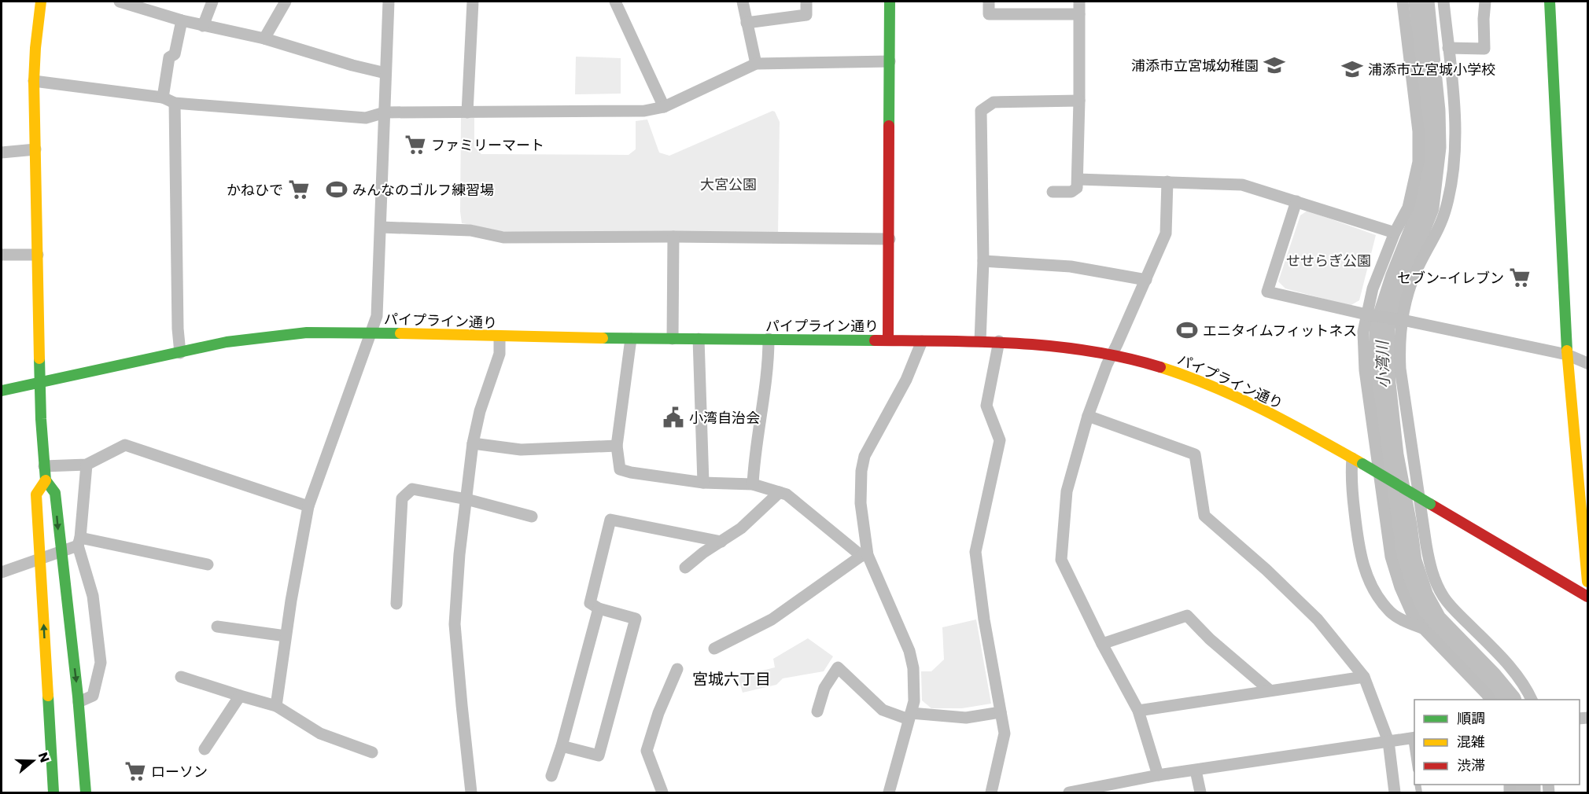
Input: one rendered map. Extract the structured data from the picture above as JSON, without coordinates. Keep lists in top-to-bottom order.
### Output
{
  "streets": {
    "street": ["パイプライン通り"]
  },
  "districts": ["宮城六丁目"],
  "water": ["小湾川"],
  "parks": ["大宮公園", "せせらぎ公園"],
  "places": {
    "school or university": ["浦添市立宮城幼稚園", "浦添市立宮城小学校"],
    "supermarket": [
      "ファミリーマート",
      "かねひで",
      "セブン-イレブン",
      "ローソン"
    ],
    "sports": ["みんなのゴルフ練習場", "エニタイムフィットネス"],
    "public building": ["小湾自治会"]
  },
  "legend": ["順調", "混雑", "渋滞"],
  "north": "right"
}
